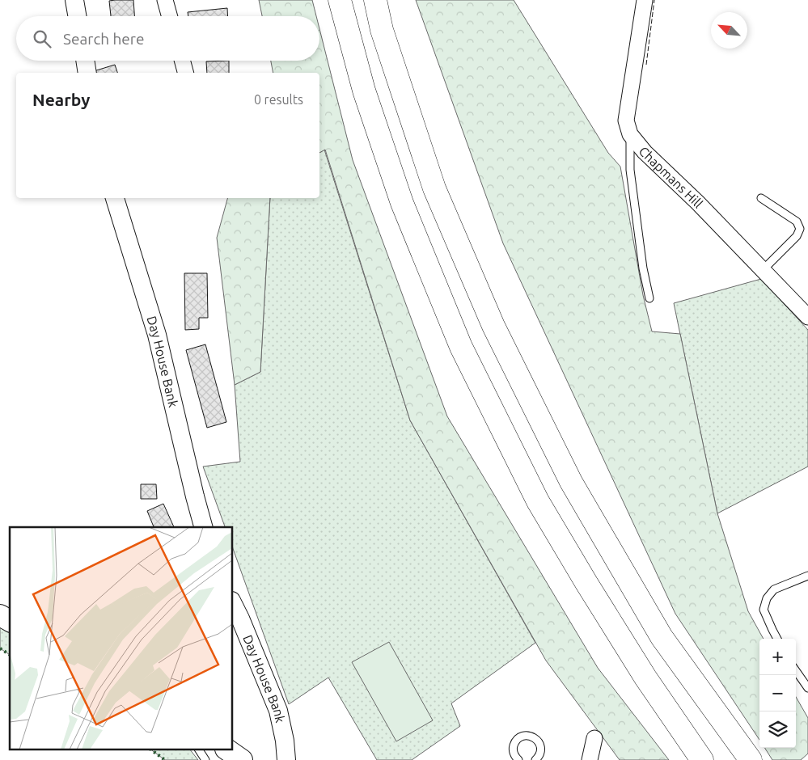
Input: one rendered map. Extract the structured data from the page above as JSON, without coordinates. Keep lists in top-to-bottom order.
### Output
{
  "streets": {
    "street": ["Chapmans Hill", "Day House Bank"]
  },
  "north": "top left",
  "page": {
    "search": "Search here",
    "heading": ["Nearby", "0 results"],
    "map_buttons": ["+", "−"]
  }
}
